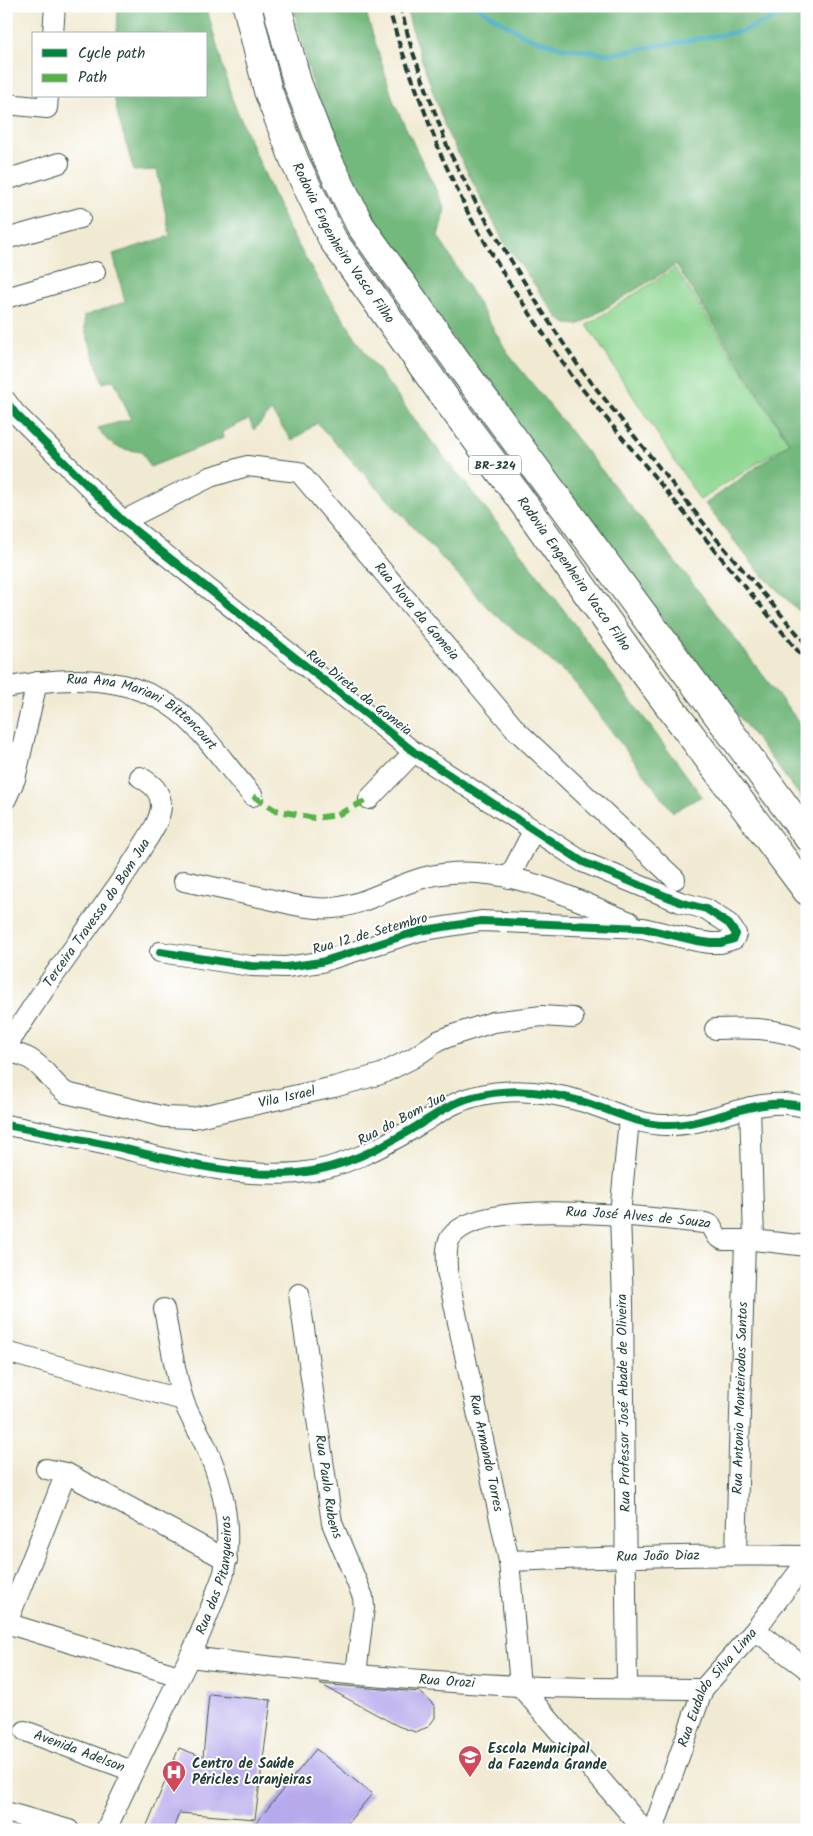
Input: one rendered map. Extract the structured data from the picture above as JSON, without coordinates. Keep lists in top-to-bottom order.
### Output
{
  "streets": {
    "highway": ["Rodovia Engenheiro Vasco Filho", "BR-324"],
    "street": [
      "Rua Nova da Gomeia",
      "Rua Direta da Gomeia",
      "Rua Ana Mariani Bittencourt",
      "Terceira Travessa do Bom Jua",
      "Rua 12 de Setembro",
      "Vila Israel",
      "Rua do Bom Jua",
      "Rua José Alves de Souza",
      "Rua Antonio Monteirodos Santos",
      "Rua Professor José Abade de Oliveira",
      "Rua Armando Torres",
      "Rua Paulo Rubens",
      "Rua João Diaz",
      "Rua das Pitangueiras",
      "Rua Orozi",
      "Rua Eudaldo Silva Lima",
      "Avenida Adelson"
    ]
  },
  "crossings": [
    ["Rua Nova da Gomeia", "Rua Direta da Gomeia"],
    ["Rua Direta da Gomeia", "Rua 12 de Setembro"],
    ["Terceira Travessa do Bom Jua", "Vila Israel"],
    ["Rua do Bom Jua", "Rua Antonio Monteirodos Santos"],
    ["Rua do Bom Jua", "Rua Professor José Abade de Oliveira"],
    ["Rua José Alves de Souza", "Rua Antonio Monteirodos Santos"],
    ["Rua José Alves de Souza", "Rua Professor José Abade de Oliveira"],
    ["Rua José Alves de Souza", "Rua Armando Torres"],
    ["Rua Antonio Monteirodos Santos", "Rua João Diaz"],
    ["Rua Professor José Abade de Oliveira", "Rua João Diaz"],
    ["Rua Professor José Abade de Oliveira", "Rua Orozi"],
    ["Rua Armando Torres", "Rua João Diaz"],
    ["Rua Armando Torres", "Rua Orozi"],
    ["Rua Paulo Rubens", "Rua Orozi"],
    ["Rua das Pitangueiras", "Rua Orozi"],
    ["Rua das Pitangueiras", "Avenida Adelson"],
    ["Rua Orozi", "Rua Eudaldo Silva Lima"]
  ],
  "places": {
    "school or university": ["Escola Municipal da Fazenda Grande"],
    "hospital": ["Centro de Saúde Péricles Laranjeiras"]
  },
  "legend": ["Cycle path", "Path"]
}
